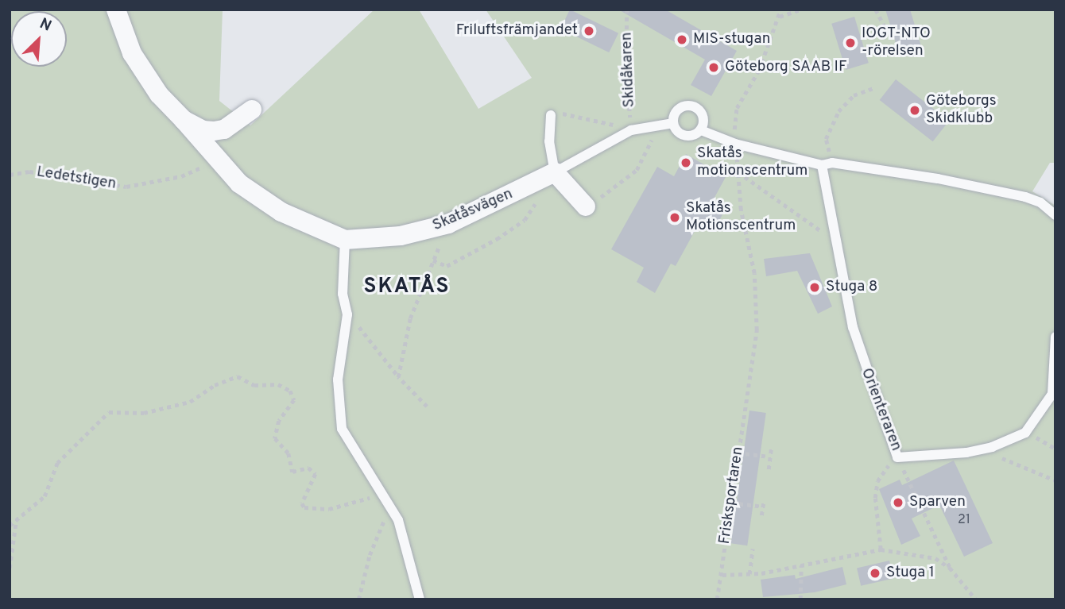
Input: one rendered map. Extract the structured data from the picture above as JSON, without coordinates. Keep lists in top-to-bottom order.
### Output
{
  "streets": {
    "street": ["Skatåsvägen"],
    "lane": ["Orienteraren"],
    "path": ["Skidåkaren", "Ledetstigen", "Frisksportaren"]
  },
  "districts": ["SKATÅS"],
  "places": [
    "Friluftsfrämjandet",
    "MIS-stugan",
    "IOGT-NTO -rörelsen",
    "Göteborg SAAB IF",
    "Göteborgs Skidklubb",
    "Skatås motionscentrum",
    "Skatås Motionscentrum",
    "Stuga 8",
    "Sparven",
    "Stuga 1"
  ],
  "house_numbers": ["21"],
  "north": "top right"
}
